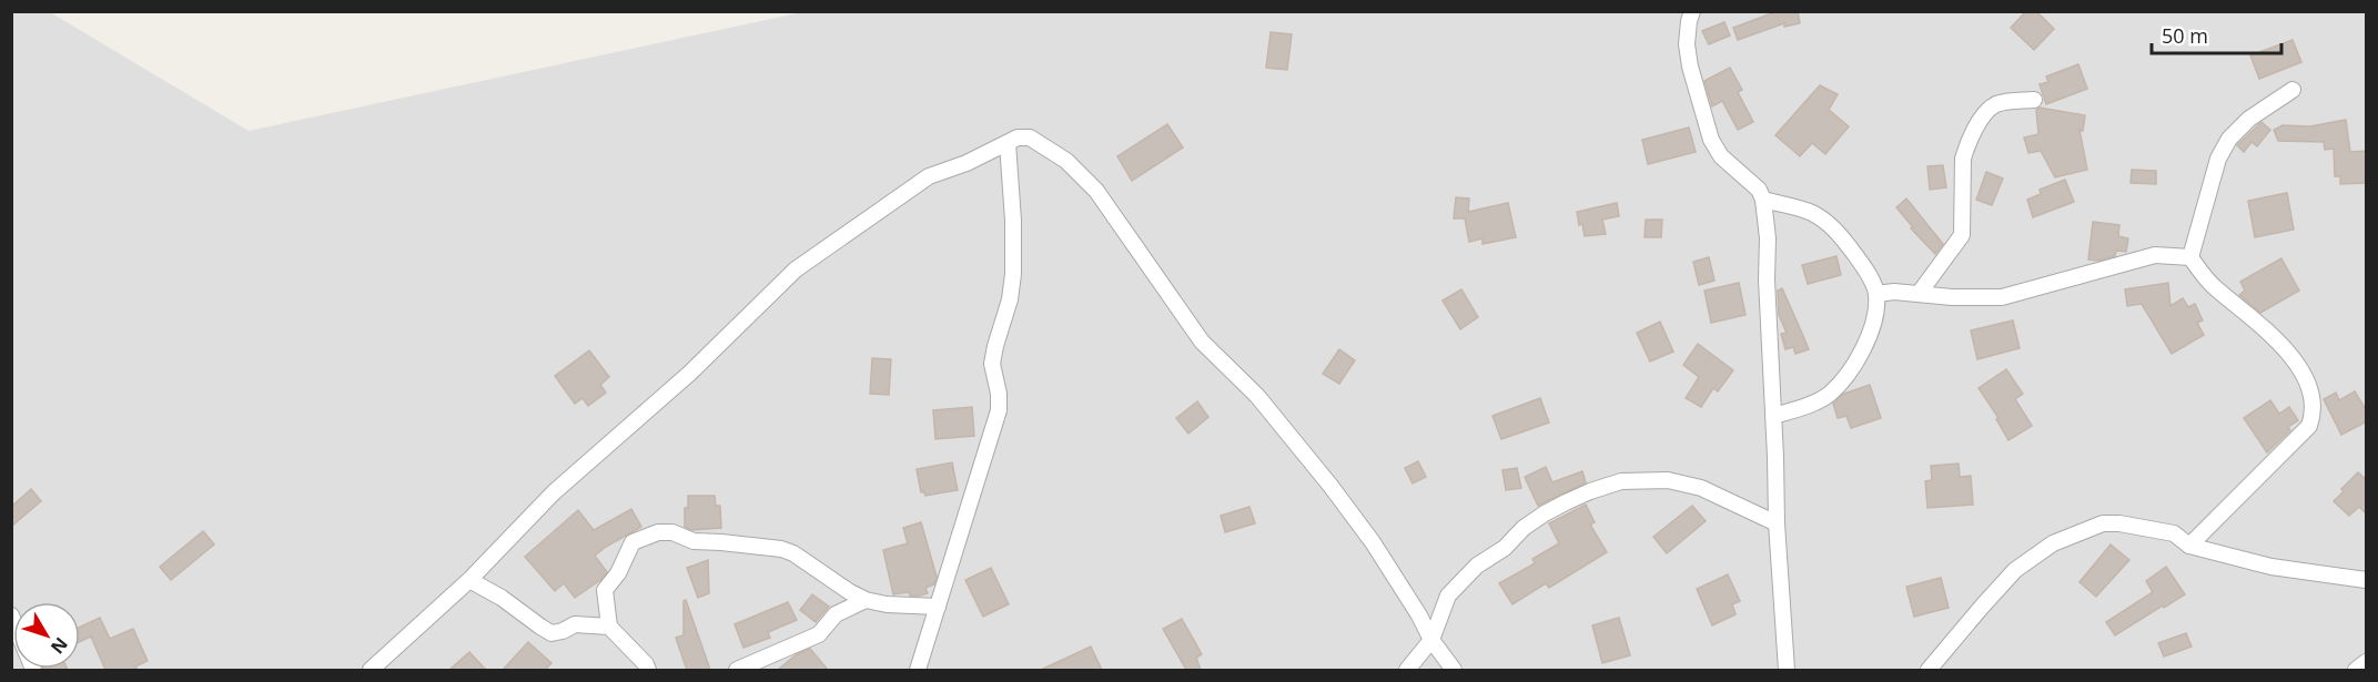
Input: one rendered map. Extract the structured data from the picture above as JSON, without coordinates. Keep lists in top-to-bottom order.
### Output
{
  "scale_bar": "50 m",
  "north": "bottom right"
}
